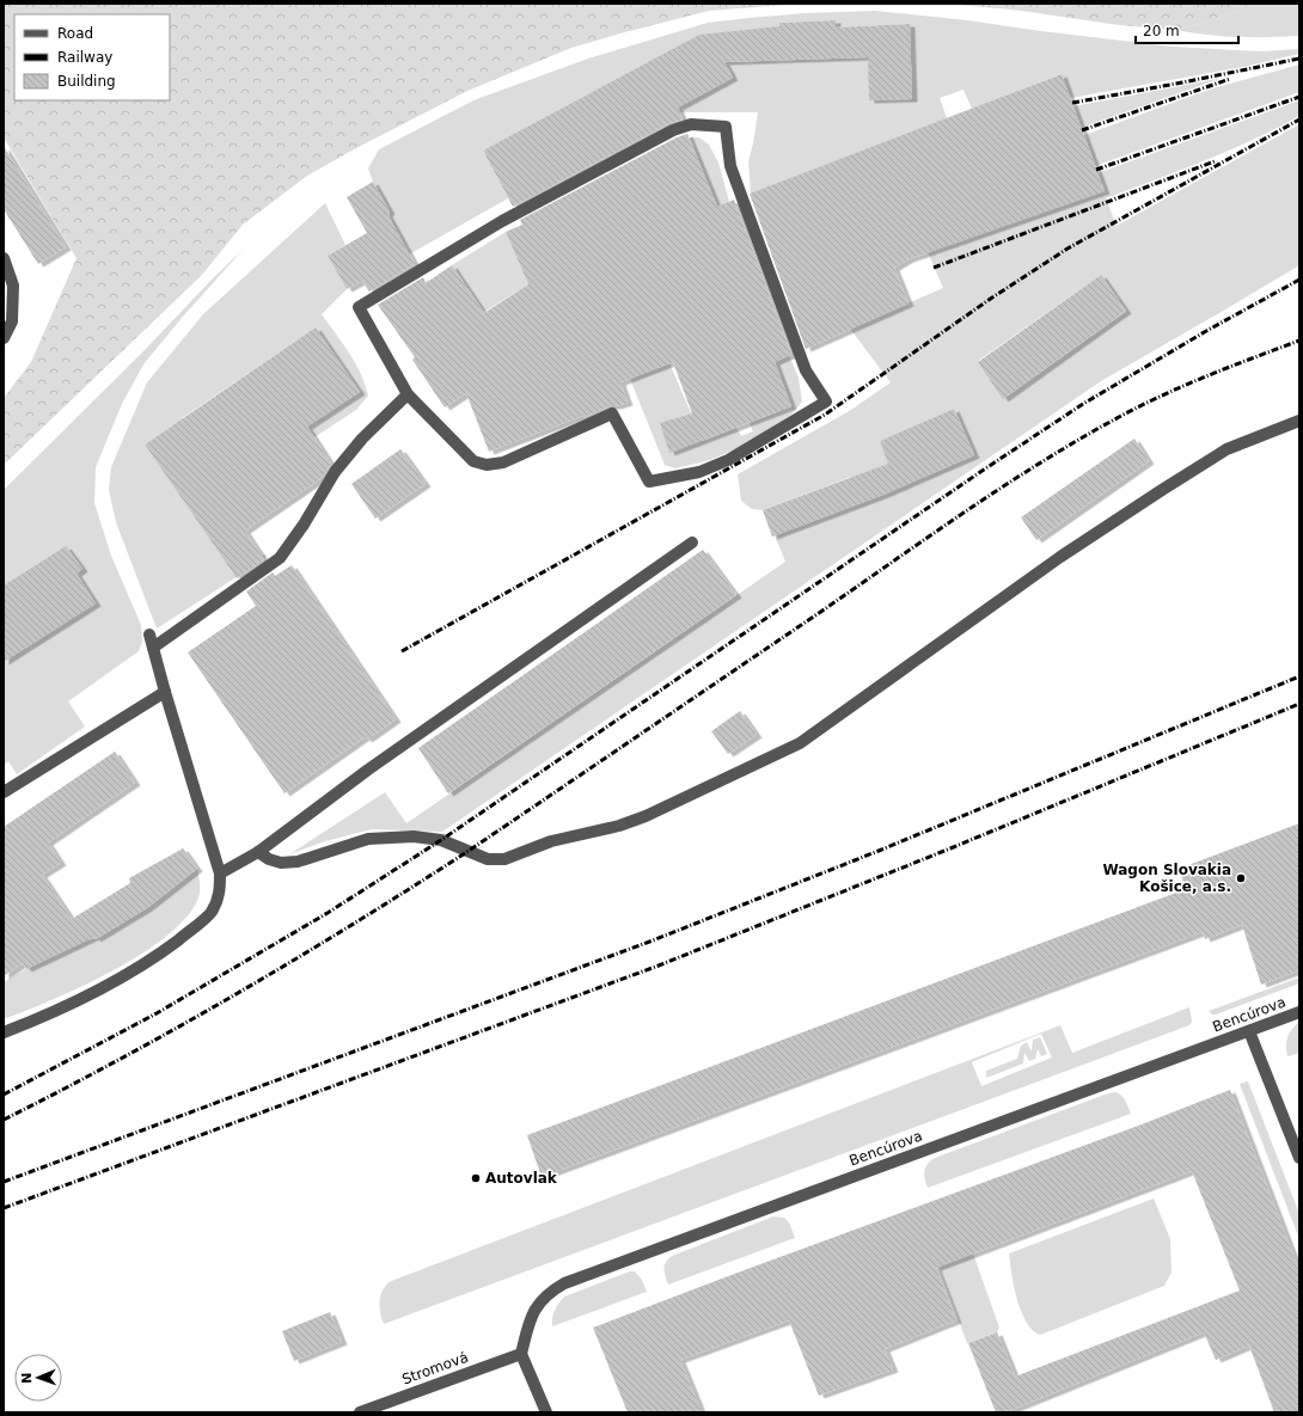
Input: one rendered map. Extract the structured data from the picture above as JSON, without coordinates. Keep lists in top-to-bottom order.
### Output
{
  "streets": {
    "street": ["Bencúrova", "Stromová"]
  },
  "crossings": [
    ["Bencúrova", "Stromová"]
  ],
  "places": ["Wagon Slovakia Košice, a.s.", "Autovlak"],
  "legend": ["Road", "Railway", "Building"],
  "scale_bar": "20 m",
  "north": "left"
}
